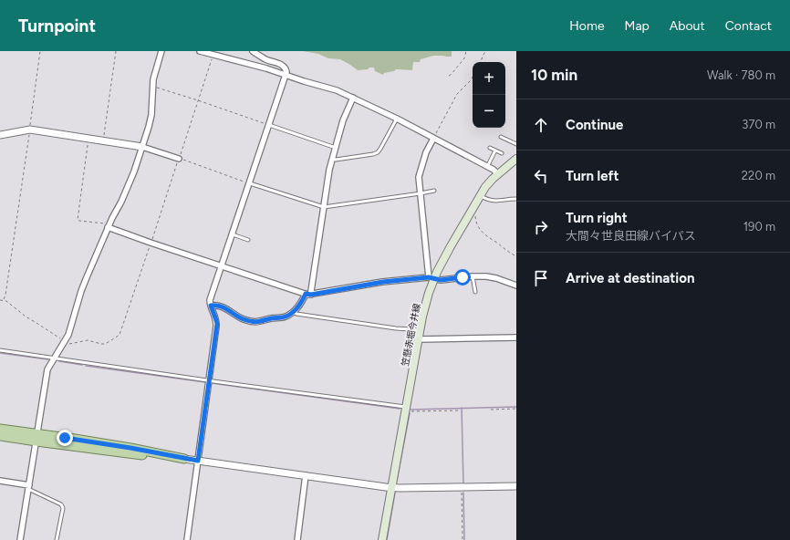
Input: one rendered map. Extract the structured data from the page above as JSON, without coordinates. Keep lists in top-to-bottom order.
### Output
{
  "streets": {
    "main road": ["笠懸赤堀今井線"]
  },
  "page": {
    "header": "Turnpoint",
    "nav": [
      "Home",
      "Map",
      "About",
      "Contact"
    ],
    "heading": ["10 min", "Walk · 780 m"],
    "map_buttons": ["+", "−"],
    "list": [
      ["Continue", "370 m"],
      ["Turn left", "220 m"],
      ["Turn right", "大間々世良田線バイパス", "190 m"],
      "Arrive at destination"
    ]
  }
}
